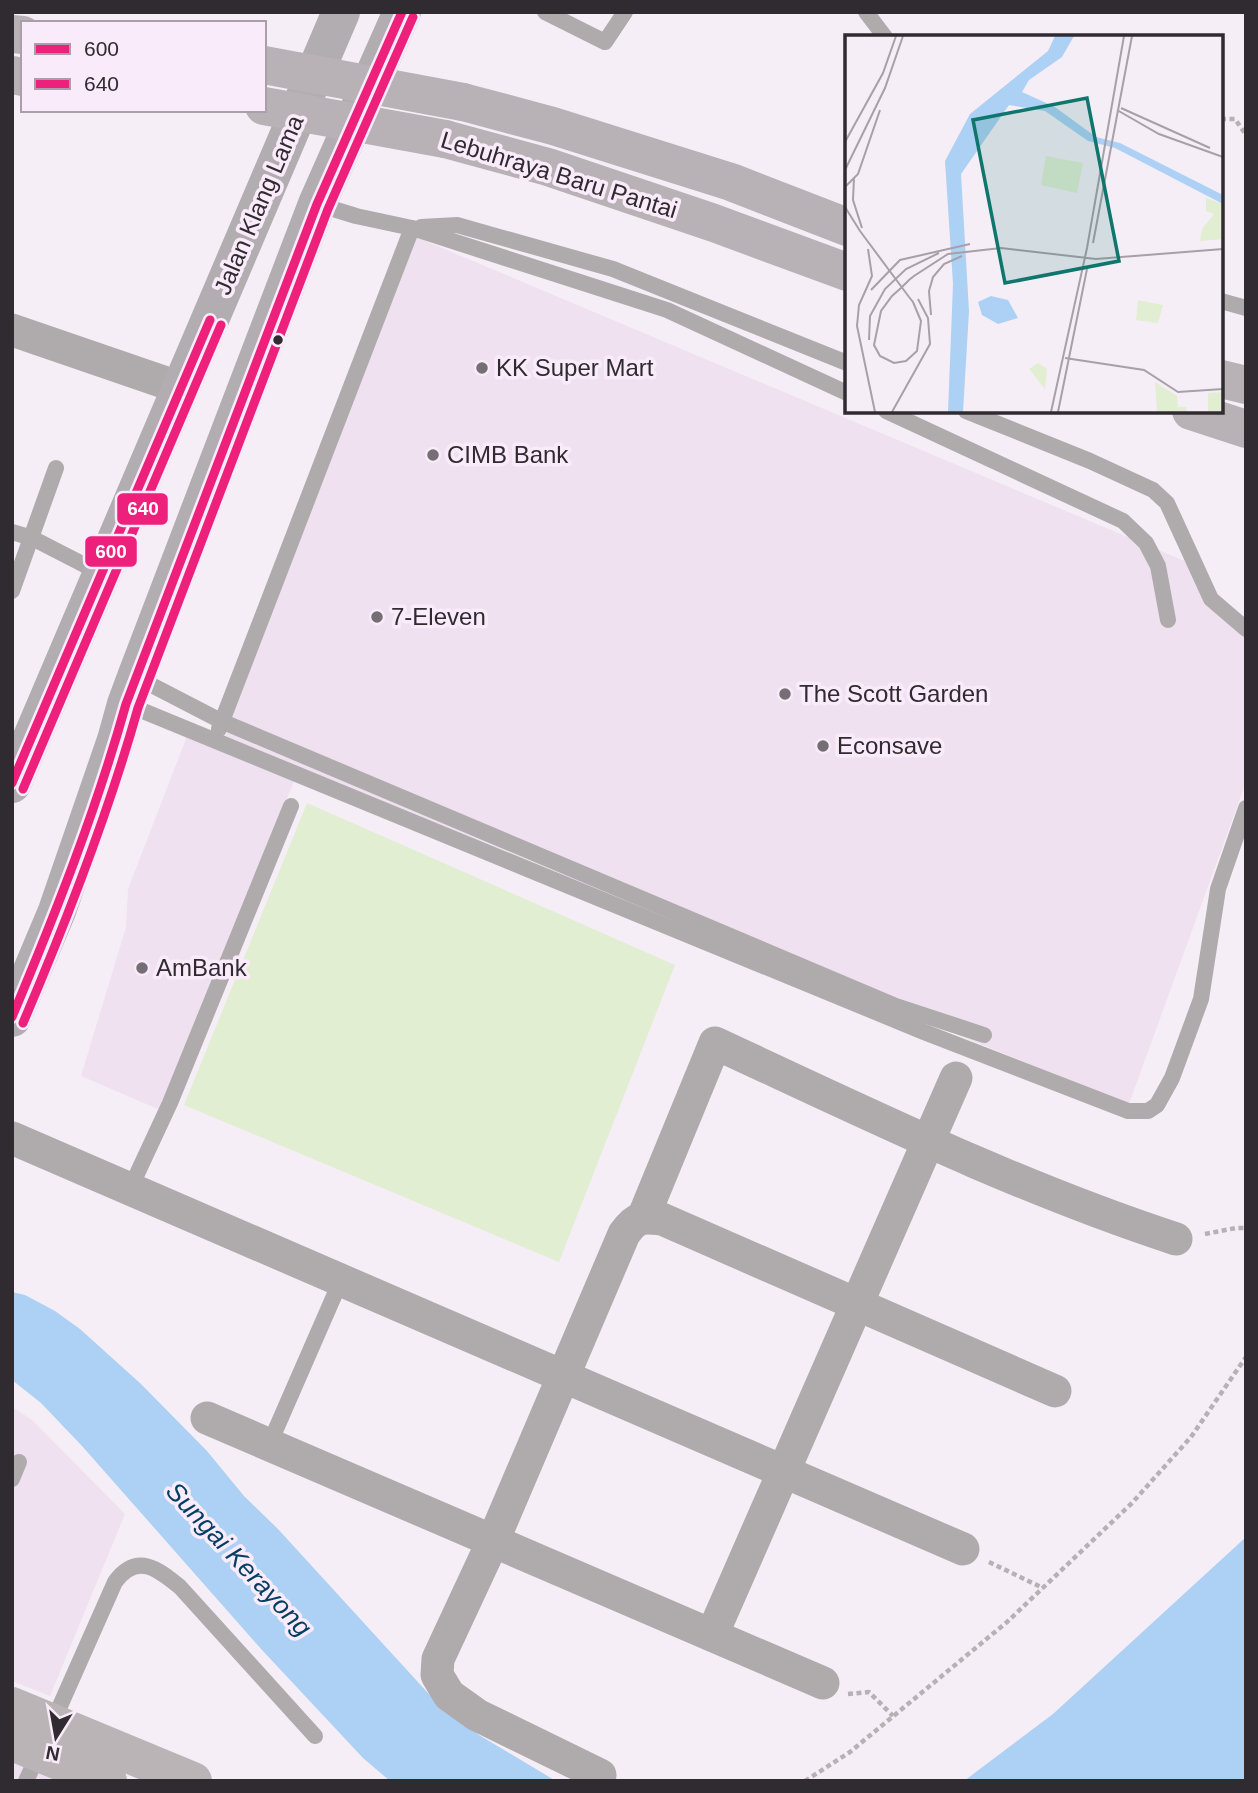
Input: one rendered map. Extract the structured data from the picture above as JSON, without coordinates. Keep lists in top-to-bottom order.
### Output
{
  "streets": {
    "highway": ["Lebuhraya Baru Pantai"],
    "main road": ["Jalan Klang Lama"]
  },
  "water": ["Sungai Kerayong"],
  "places": [
    "KK Super Mart",
    "CIMB Bank",
    "7-Eleven",
    "The Scott Garden",
    "Econsave",
    "AmBank"
  ],
  "lines": ["transit line 600", "transit line 640"],
  "legend": ["600", "640"],
  "north": "bottom"
}
